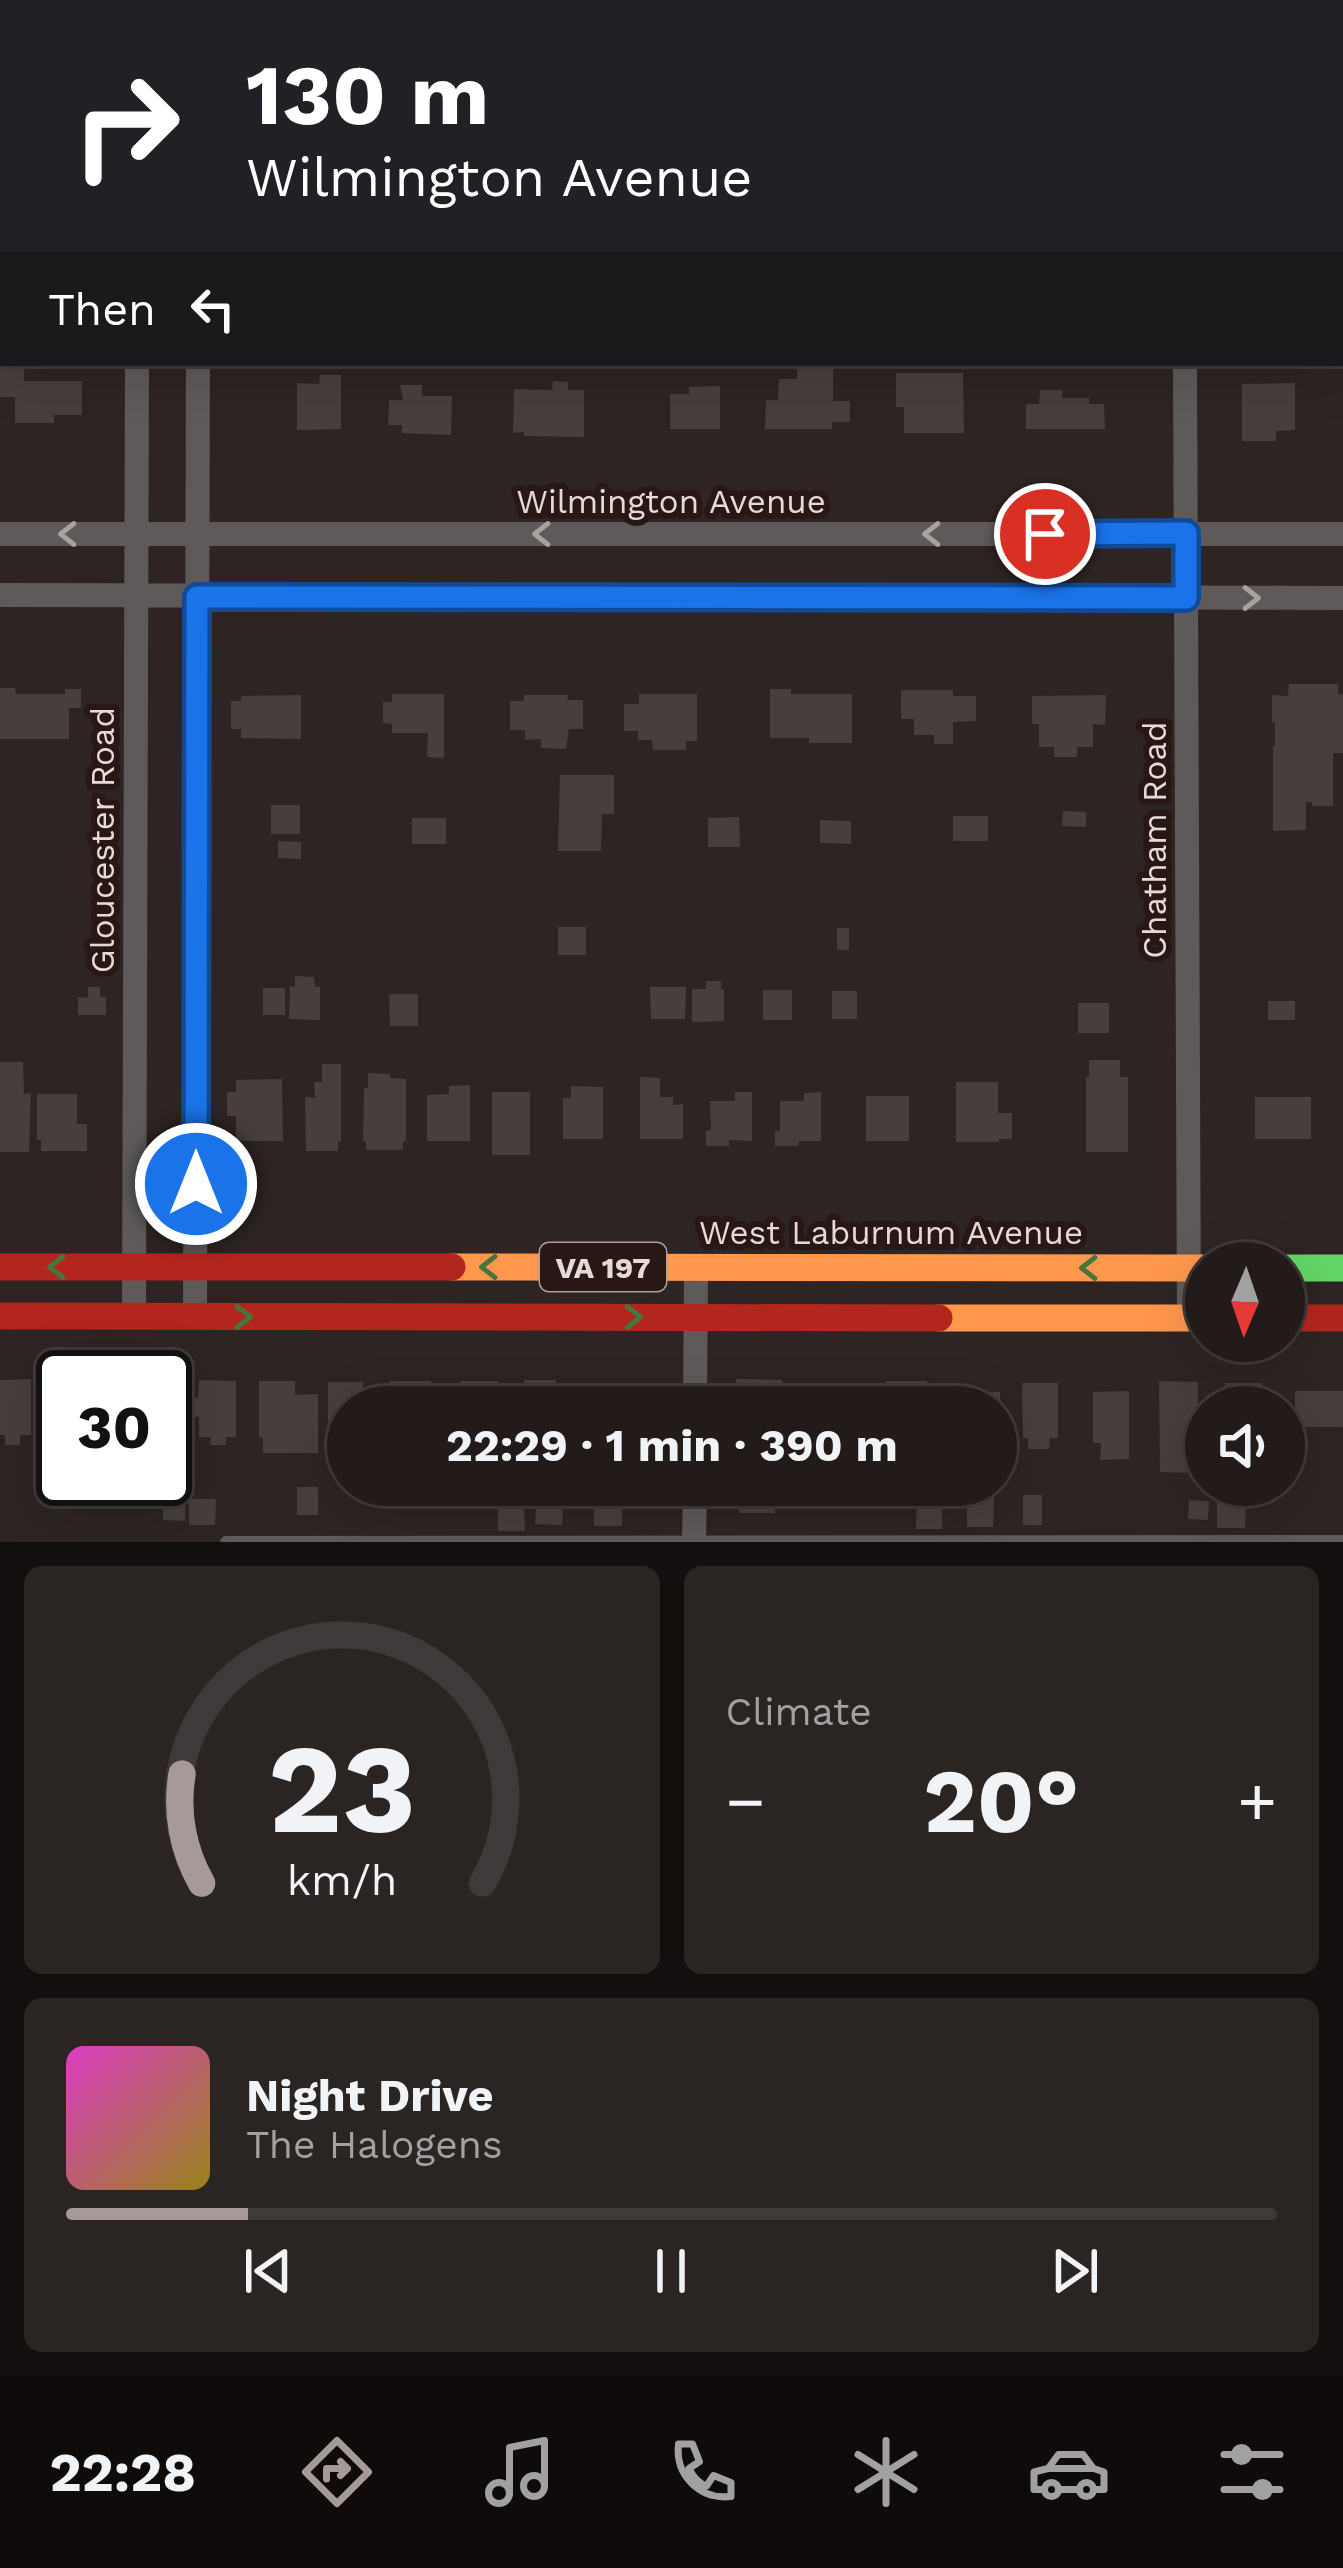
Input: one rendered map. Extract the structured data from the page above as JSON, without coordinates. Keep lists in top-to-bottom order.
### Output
{
  "streets": {
    "main road": ["West Laburnum Avenue", "VA 197"],
    "street": ["Wilmington Avenue", "Gloucester Road", "Chatham Road"]
  },
  "crossings": [
    ["Wilmington Avenue", "Gloucester Road"],
    ["Wilmington Avenue", "Chatham Road"],
    ["Gloucester Road", "West Laburnum Avenue"],
    ["Gloucester Road", "VA 197"]
  ],
  "north": "bottom",
  "page": {
    "turn": ["130 m", "Wilmington Avenue"],
    "then": "Then",
    "limit": "30",
    "trip": "22:29 · 1 min · 390 m",
    "tile": "Climate",
    "heat": ["−", "20°", "+"],
    "song": ["Night Drive", "The Halogens"],
    "tabs": "22:28",
    "gauge": ["23", "km/h"]
  }
}
